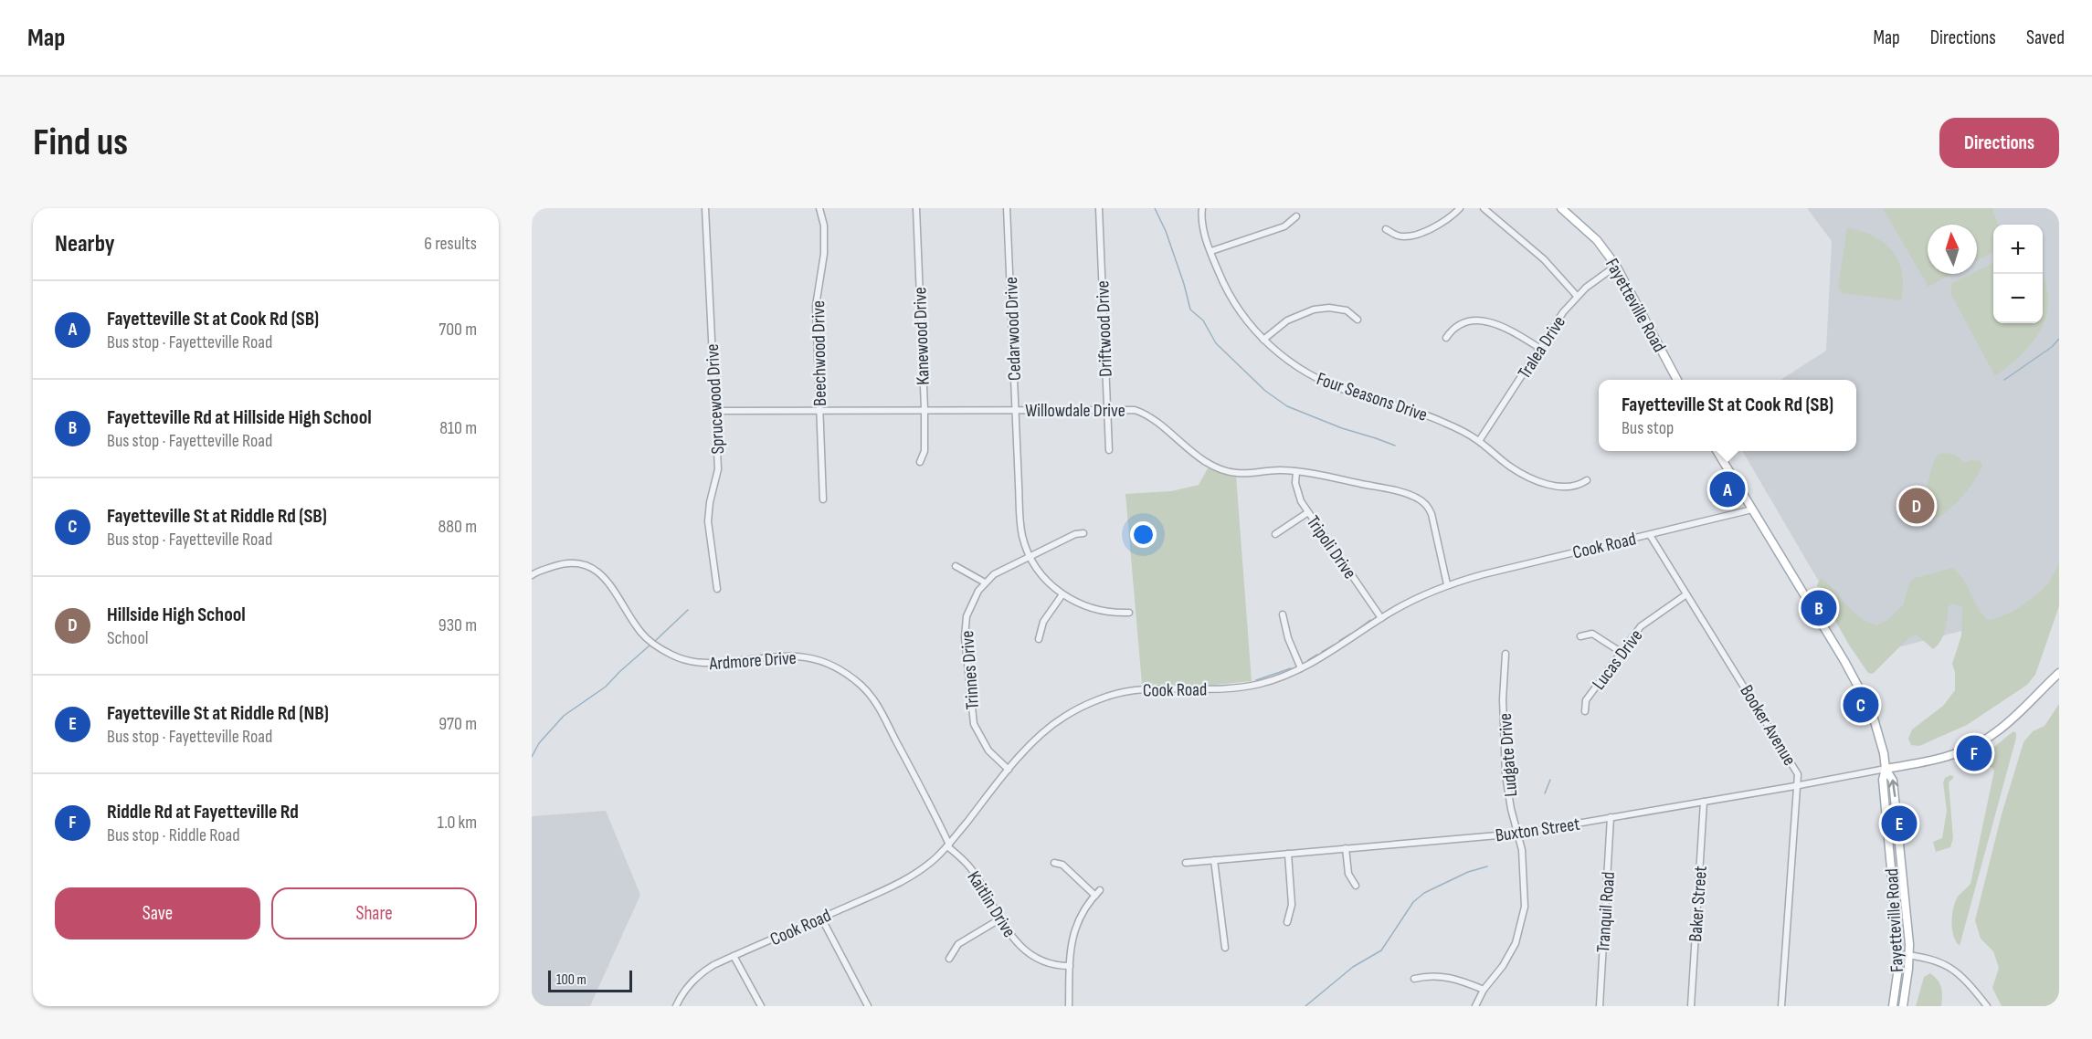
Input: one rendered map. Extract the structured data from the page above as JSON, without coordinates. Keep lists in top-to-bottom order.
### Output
{
  "streets": {
    "main road": ["Fayetteville Road"],
    "street": [
      "Cedarwood Drive",
      "Driftwood Drive",
      "Kanewood Drive",
      "Tralea Drive",
      "Beechwood Drive",
      "Four Seasons Drive",
      "Sprucewood Drive",
      "Willowdale Drive",
      "Cook Road",
      "Tripoli Drive",
      "Lucas Drive",
      "Ardmore Drive",
      "Trinnes Drive",
      "Booker Avenue",
      "Ludgate Drive",
      "Buxton Street",
      "Kaitlin Drive",
      "Baker Street",
      "Tranquil Road"
    ]
  },
  "crossings": [
    ["Fayetteville Road", "Tralea Drive"],
    ["Fayetteville Road", "Cook Road"],
    ["Fayetteville Road", "Buxton Street"],
    ["Cedarwood Drive", "Willowdale Drive"],
    ["Cedarwood Drive", "Trinnes Drive"],
    ["Driftwood Drive", "Willowdale Drive"],
    ["Kanewood Drive", "Willowdale Drive"],
    ["Tralea Drive", "Four Seasons Drive"],
    ["Beechwood Drive", "Willowdale Drive"],
    ["Sprucewood Drive", "Willowdale Drive"],
    ["Willowdale Drive", "Cook Road"],
    ["Willowdale Drive", "Tripoli Drive"],
    ["Cook Road", "Tripoli Drive"],
    ["Cook Road", "Ardmore Drive"],
    ["Cook Road", "Trinnes Drive"],
    ["Cook Road", "Booker Avenue"],
    ["Cook Road", "Kaitlin Drive"],
    ["Lucas Drive", "Booker Avenue"],
    ["Ardmore Drive", "Kaitlin Drive"],
    ["Booker Avenue", "Buxton Street"],
    ["Ludgate Drive", "Buxton Street"],
    ["Buxton Street", "Baker Street"],
    ["Buxton Street", "Tranquil Road"]
  ],
  "scale_bar": "100 m",
  "north": "top",
  "page": {
    "header": "Map",
    "nav": ["Map", "Directions", "Saved"],
    "buttons": [
      "Directions",
      ["Save", "Share"]
    ],
    "title": "Find us",
    "heading": ["Nearby", "6 results"],
    "map_buttons": ["+", "−"],
    "list": [
      {
        "mark": "A",
        "name": "Fayetteville St at Cook Rd (SB)",
        "note": "Bus stop · Fayetteville Road",
        "value": "700 m"
      },
      {
        "mark": "B",
        "name": "Fayetteville Rd at Hillside High School",
        "note": "Bus stop · Fayetteville Road",
        "value": "810 m"
      },
      {
        "mark": "C",
        "name": "Fayetteville St at Riddle Rd (SB)",
        "note": "Bus stop · Fayetteville Road",
        "value": "880 m"
      },
      {
        "mark": "D",
        "name": "Hillside High School",
        "note": "School",
        "value": "930 m"
      },
      {
        "mark": "E",
        "name": "Fayetteville St at Riddle Rd (NB)",
        "note": "Bus stop · Fayetteville Road",
        "value": "970 m"
      },
      {
        "mark": "F",
        "name": "Riddle Rd at Fayetteville Rd",
        "note": "Bus stop · Riddle Road",
        "value": "1.0 km"
      }
    ],
    "popup": ["Fayetteville St at Cook Rd (SB)", "Bus stop"],
    "pins": [
      "A",
      "D",
      "B",
      "C",
      "F",
      "E"
    ],
    "scale": "100 m"
  }
}
